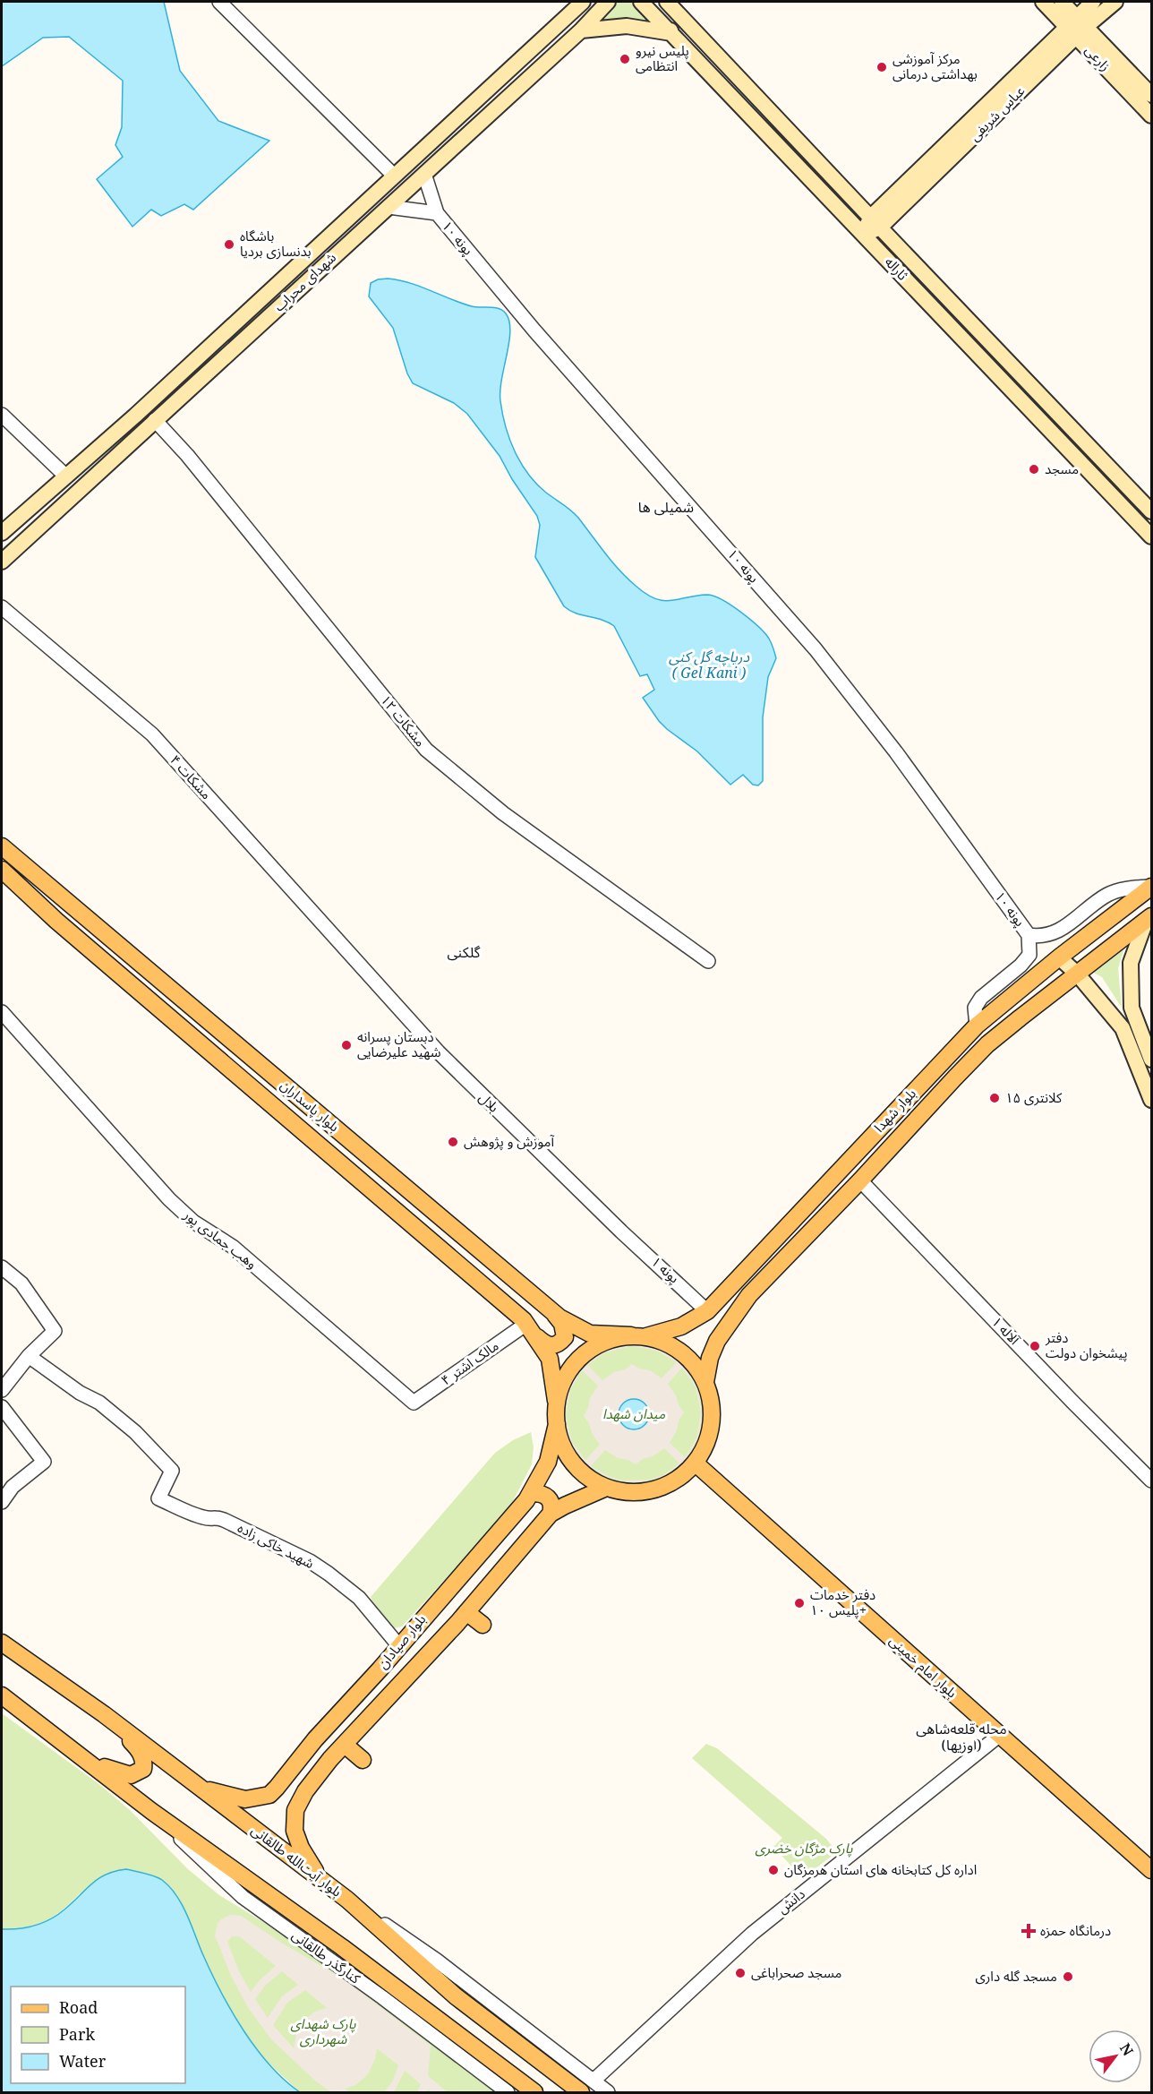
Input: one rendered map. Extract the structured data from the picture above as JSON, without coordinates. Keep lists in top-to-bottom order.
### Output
{
  "streets": {
    "main road": [
      "زارعی",
      "عباس شریفی",
      "ثاراله",
      "شهدای محراب",
      "بلوار پاسداران",
      "بلوار شهدا",
      "بلوار صیادان",
      "بلوار امام خمینی",
      "بلوار آیت‌الله طالقانی"
    ],
    "street": [
      "پونه ۱۰",
      "مشکات ۱۲",
      "مشکات ۴",
      "بلال",
      "وهب جمادی پور",
      "پونه ۱",
      "آلاله ۱",
      "مالک اشتر ۴",
      "شهید خاکی زاده",
      "دانش",
      "کنارگذر طالقانی"
    ]
  },
  "crossings": [
    ["زارعی", "عباس شریفی"],
    ["عباس شریفی", "ثاراله"],
    ["پونه ۱۰", "بلوار شهدا"],
    ["شهدای محراب", "مشکات ۱۲"],
    ["مشکات ۴", "بلال"],
    ["بلال", "پونه ۱"],
    ["بلوار پاسداران", "بلوار شهدا"],
    ["بلوار پاسداران", "مالک اشتر ۴"],
    ["بلوار پاسداران", "بلوار صیادان"],
    ["بلوار پاسداران", "بلوار امام خمینی"],
    ["بلوار شهدا", "پونه ۱"],
    ["بلوار شهدا", "آلاله ۱"],
    ["بلوار شهدا", "بلوار صیادان"],
    ["بلوار شهدا", "بلوار امام خمینی"],
    ["وهب جمادی پور", "مالک اشتر ۴"],
    ["شهید خاکی زاده", "بلوار صیادان"],
    ["بلوار صیادان", "بلوار امام خمینی"],
    ["بلوار صیادان", "بلوار آیت‌الله طالقانی"],
    ["بلوار امام خمینی", "دانش"]
  ],
  "districts": ["شمیلی ها", "گلکنی", "محله قلعه‌شاهی (اوزیها)"],
  "water": ["دریاچه گل کنی ( Gel Kani )"],
  "parks": ["میدان شهدا", "پارک مژگان خضری", "پارک شهدای شهرداری"],
  "places": {
    "other": [
      "پلیس نیرو انتظامی",
      "مرکز آموزشی بهداشتی درمانی",
      "باشگاه بدنسازی بردیا",
      "مسجد",
      "دبستان پسرانه شهید علیرضایی",
      "کلانتری ۱۵",
      "آموزش و پژوهش",
      "دفتر پیشخوان دولت",
      "دفتر خدمات پلیس ١٠+",
      "اداره کل کتابخانه های استان هرمزگان",
      "مسجد صحراباغی",
      "مسجد گله داری"
    ],
    "health": ["درمانگاه حمزه"]
  },
  "legend": ["Road", "Park", "Water"],
  "north": "top right"
}
